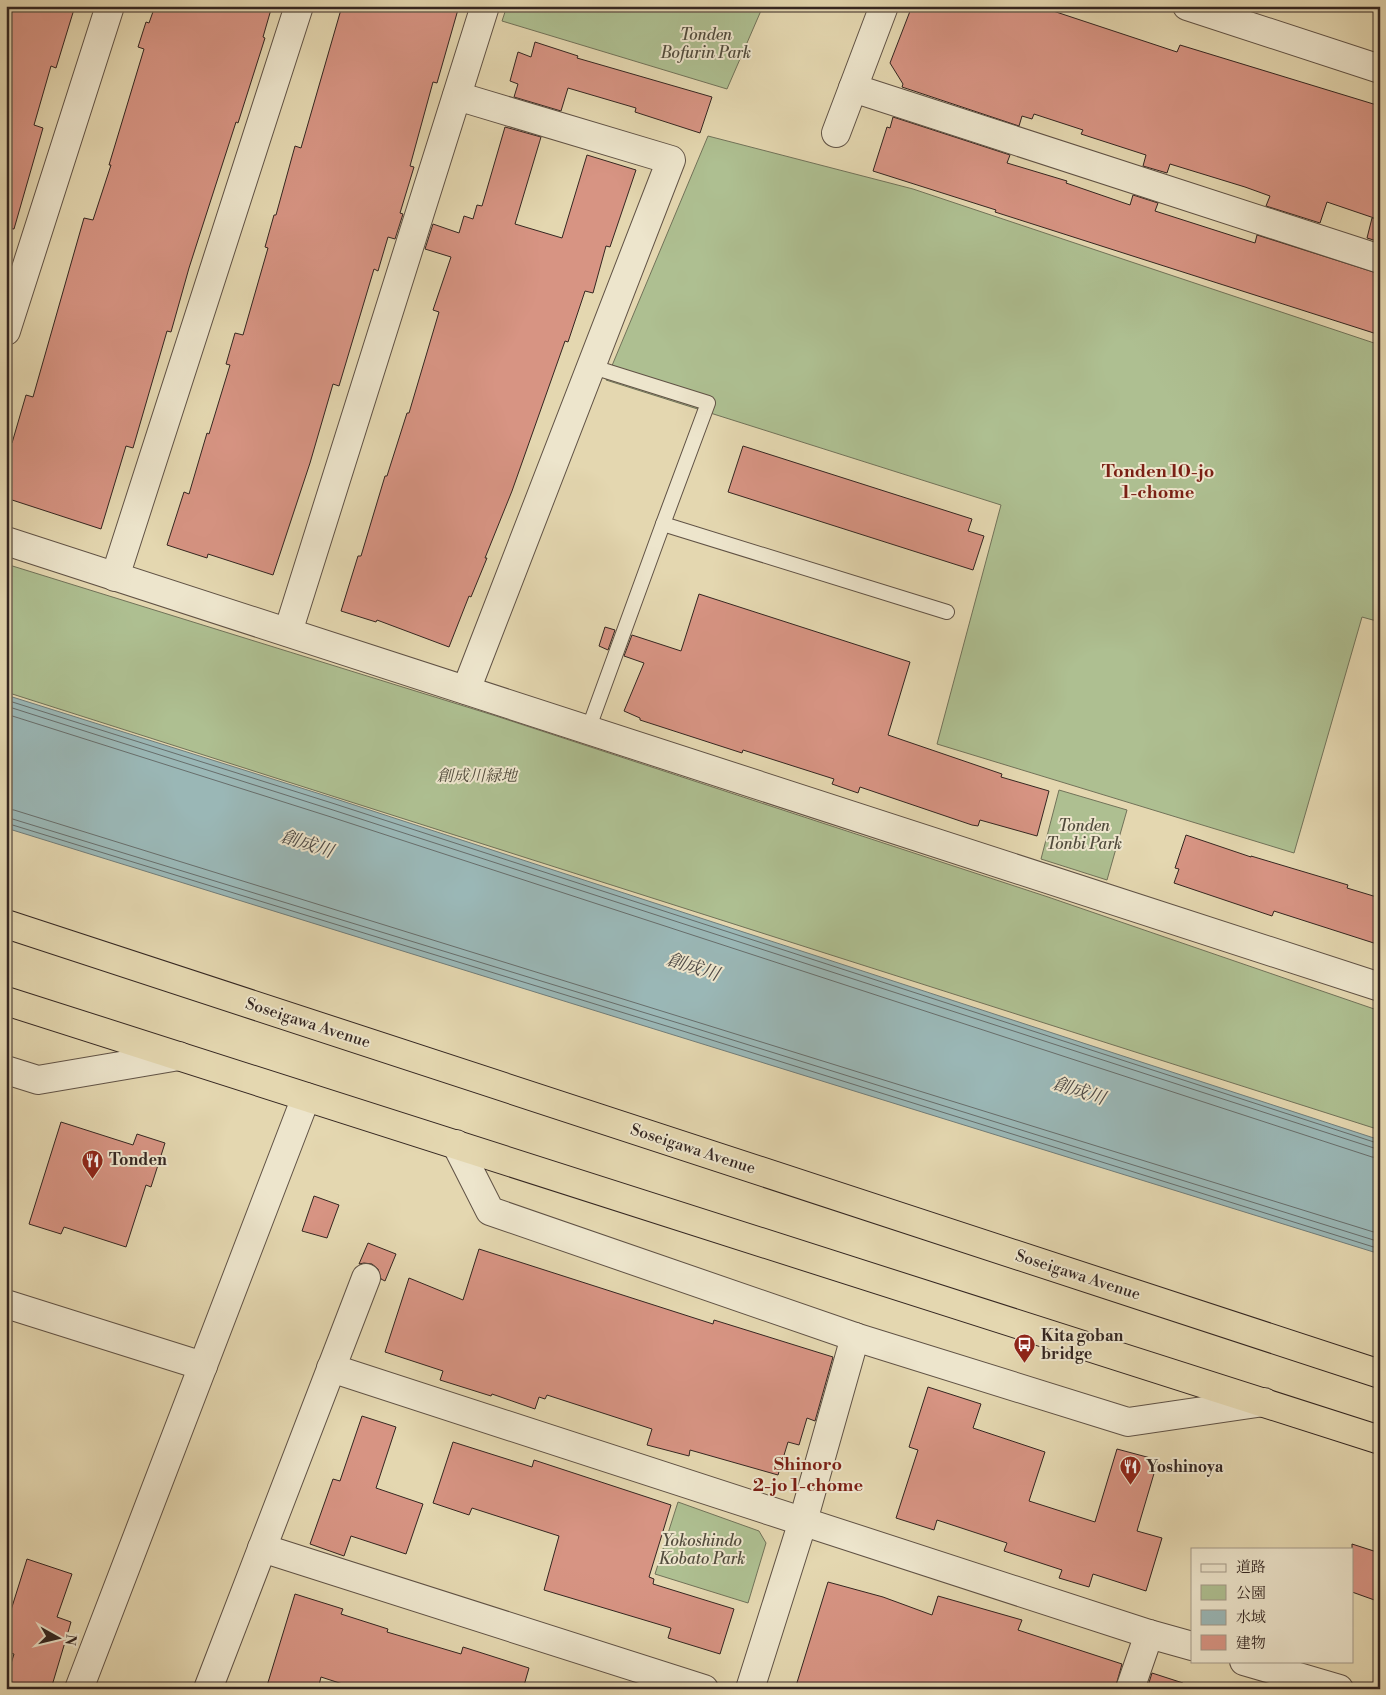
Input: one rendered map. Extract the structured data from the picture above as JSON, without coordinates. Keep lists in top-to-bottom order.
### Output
{
  "streets": {
    "highway": ["Soseigawa Avenue"]
  },
  "districts": ["Tonden 10-jo 1-chome", "Shinoro 2-jo 1-chome"],
  "water": ["創成川"],
  "parks": [
    "Tonden Bofurin Park",
    "創成川緑地",
    "Tonden Tonbi Park",
    "Yokoshindo Kobato Park"
  ],
  "places": {
    "restaurant": ["Tonden", "Yoshinoya"],
    "bus stop": ["Kita goban bridge"]
  },
  "legend": [
    "道路",
    "公園",
    "水域",
    "建物"
  ],
  "north": "right"
}
